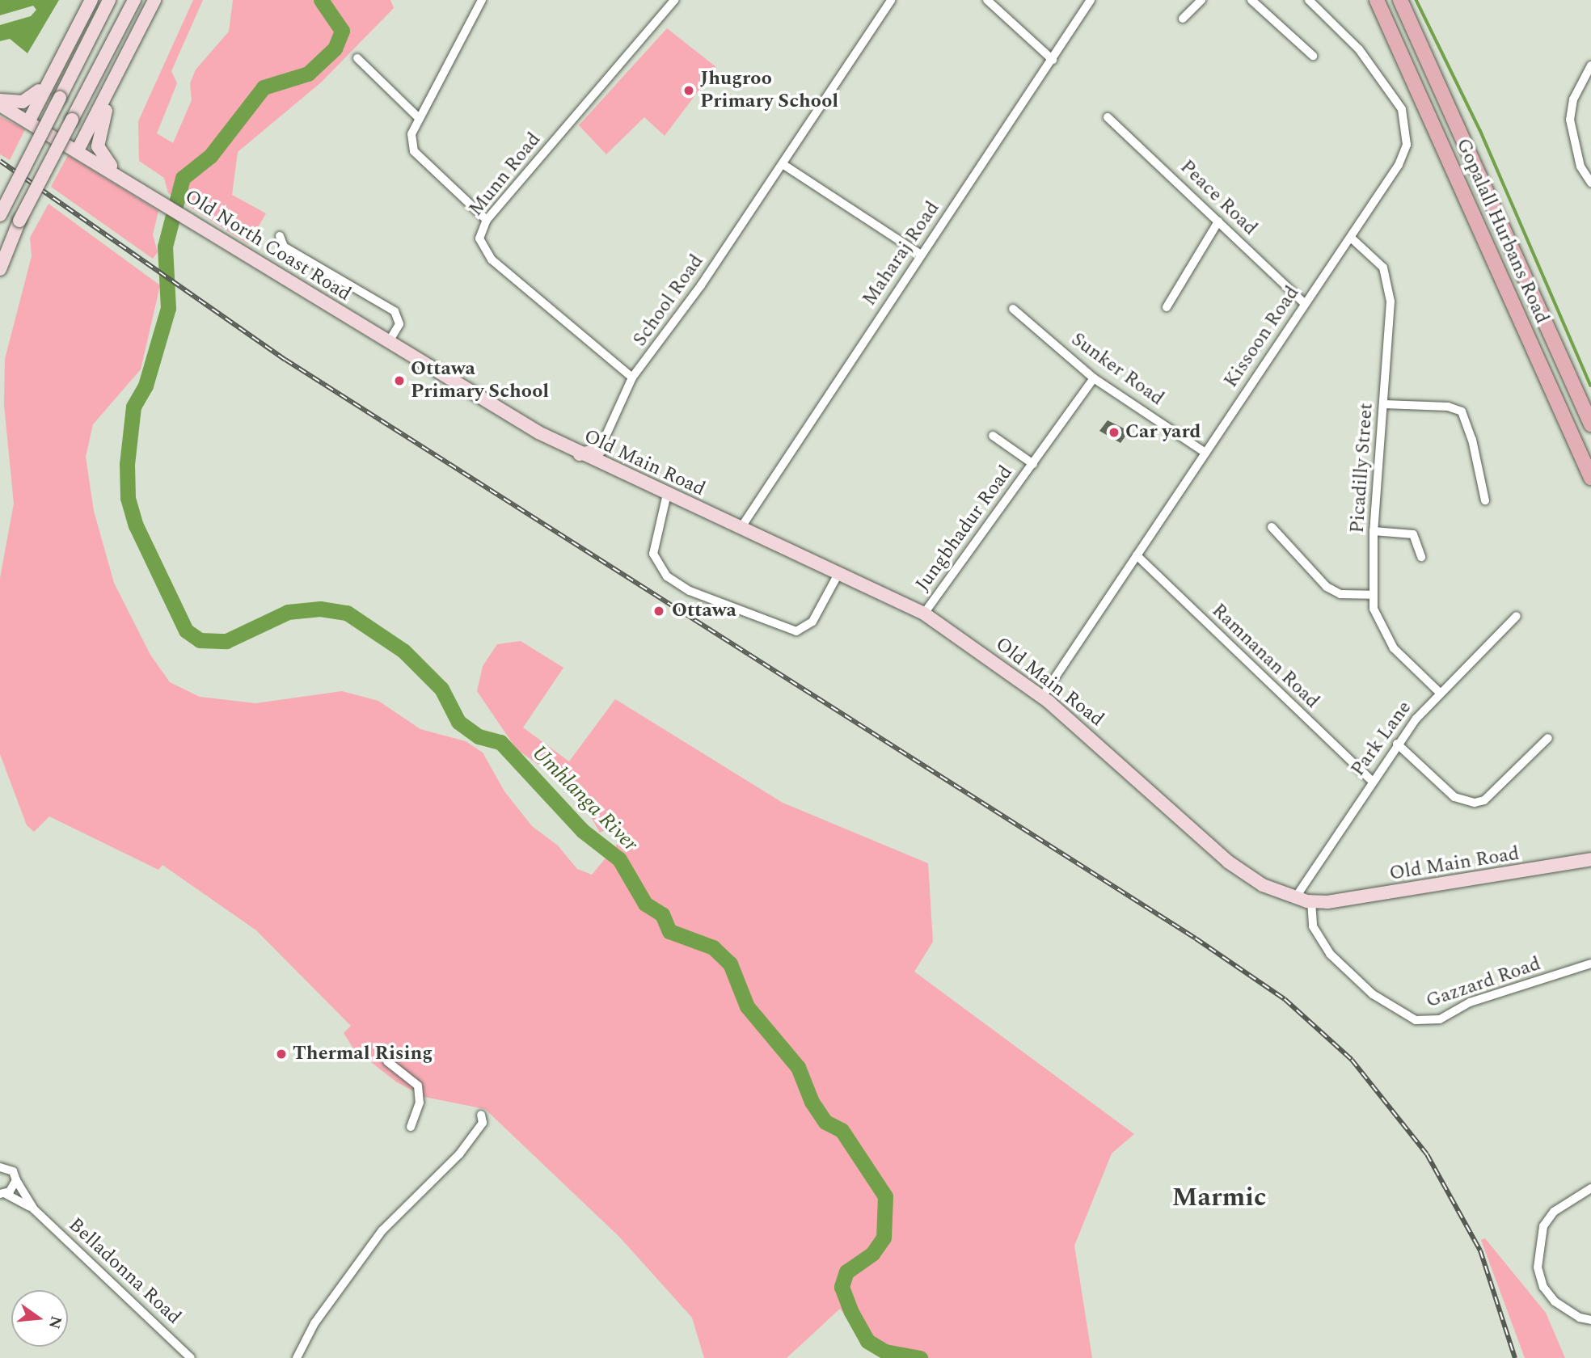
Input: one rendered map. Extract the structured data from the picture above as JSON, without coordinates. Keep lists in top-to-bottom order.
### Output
{
  "streets": {
    "main road": ["Gopalall Hurbans Road"],
    "street": [
      "Munn Road",
      "Peace Road",
      "Old North Coast Road",
      "Maharaj Road",
      "School Road",
      "Kissoon Road",
      "Sunker Road",
      "Old Main Road",
      "Picadilly Street",
      "Jungbhadur Road",
      "Ramnanan Road",
      "Park Lane",
      "Gazzard Road",
      "Belladonna Road"
    ]
  },
  "crossings": [
    ["Munn Road", "School Road"],
    ["Peace Road", "Kissoon Road"],
    ["Old North Coast Road", "Old Main Road"],
    ["Maharaj Road", "Old Main Road"],
    ["School Road", "Old Main Road"],
    ["Kissoon Road", "Sunker Road"],
    ["Kissoon Road", "Old Main Road"],
    ["Kissoon Road", "Picadilly Street"],
    ["Kissoon Road", "Ramnanan Road"],
    ["Sunker Road", "Jungbhadur Road"],
    ["Old Main Road", "Jungbhadur Road"],
    ["Old Main Road", "Park Lane"],
    ["Old Main Road", "Gazzard Road"],
    ["Picadilly Street", "Park Lane"],
    ["Ramnanan Road", "Park Lane"]
  ],
  "districts": ["Marmic"],
  "water": ["Umhlanga River"],
  "places": [
    "Jhugroo Primary School",
    "Ottawa Primary School",
    "Car yard",
    "Ottawa",
    "Thermal Rising"
  ],
  "north": "right"
}
